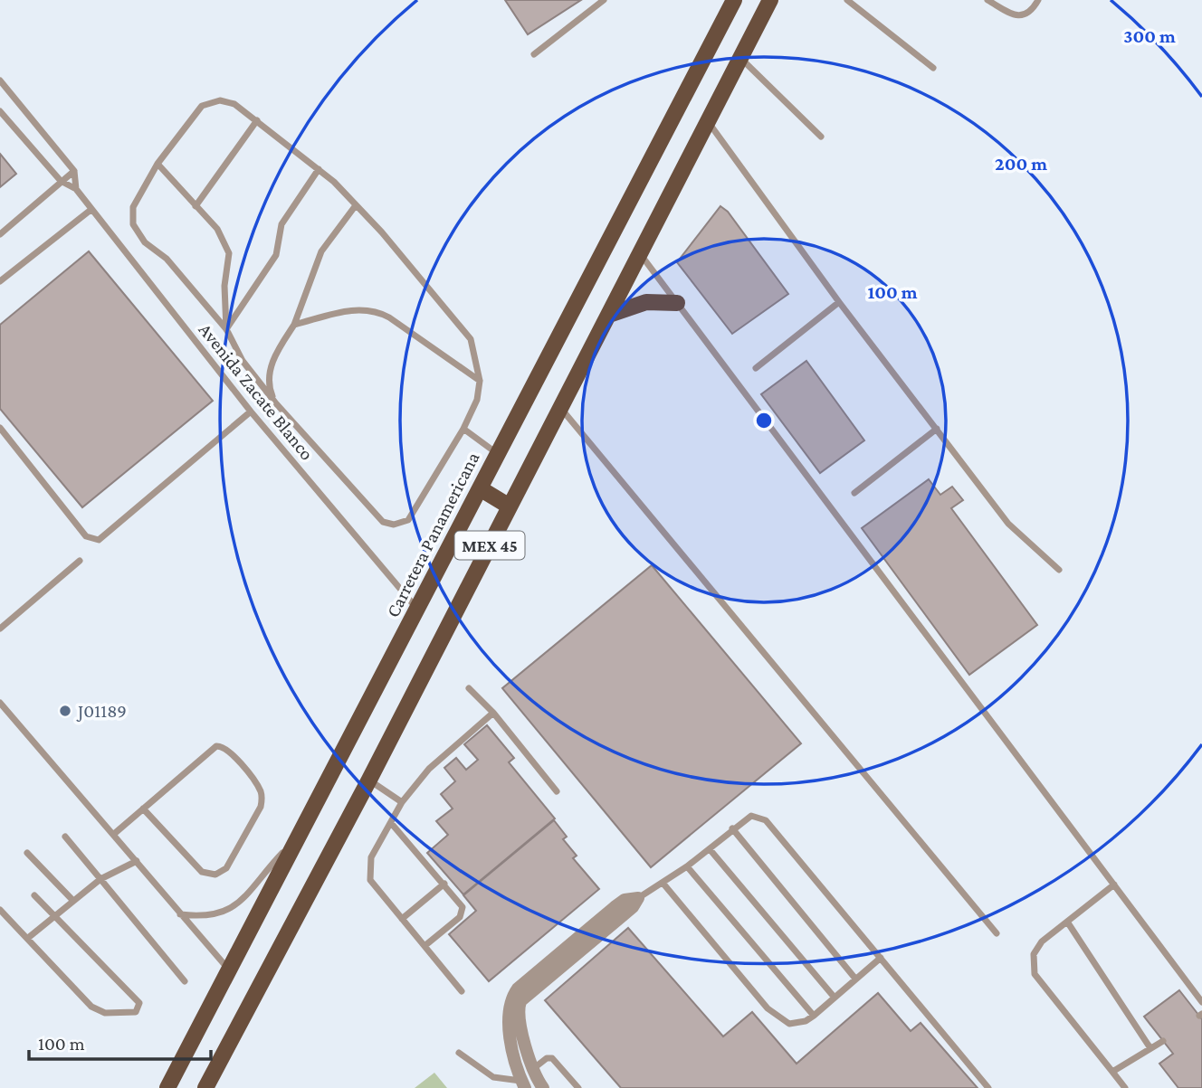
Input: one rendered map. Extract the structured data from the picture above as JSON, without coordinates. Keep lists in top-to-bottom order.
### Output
{
  "streets": {
    "main road": ["Carretera Panamericana", "MEX 45"],
    "lane": ["Avenida Zacate Blanco"]
  },
  "crossings": [
    ["Avenida Zacate Blanco", "Carretera Panamericana"]
  ],
  "places": ["J01189"],
  "scale_bar": "100 m",
  "rings": ["300 m", "200 m", "100 m"]
}
